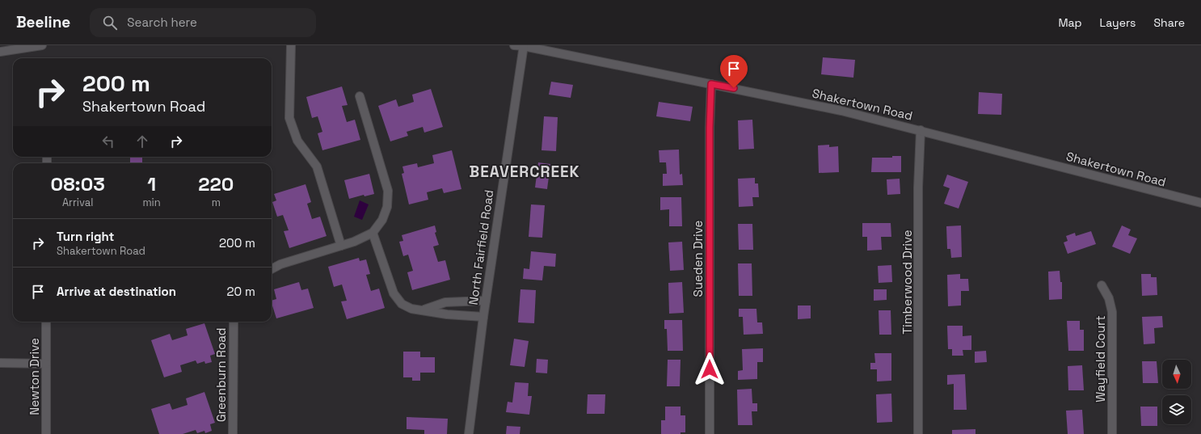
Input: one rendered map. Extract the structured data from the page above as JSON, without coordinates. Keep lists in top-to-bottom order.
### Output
{
  "streets": {
    "street": [
      "Shakertown Road",
      "North Fairfield Road",
      "Sueden Drive",
      "Timberwood Drive",
      "Wayfield Court",
      "Greenburn Road",
      "Newton Drive"
    ]
  },
  "crossings": [
    ["Shakertown Road", "North Fairfield Road"],
    ["Shakertown Road", "Sueden Drive"],
    ["Shakertown Road", "Timberwood Drive"]
  ],
  "districts": ["BEAVERCREEK"],
  "north": "bottom",
  "page": {
    "header": "Beeline",
    "search": "Search here",
    "nav": ["Map", "Layers", "Share"],
    "turn": ["200 m", "Shakertown Road"],
    "eta": [
      "08:03",
      "Arrival",
      "1",
      "min",
      "220",
      "m"
    ],
    "list": [
      {
        "name": "Turn right",
        "note": "Shakertown Road",
        "value": "200 m"
      },
      {
        "name": "Arrive at destination",
        "value": "20 m"
      }
    ]
  }
}
